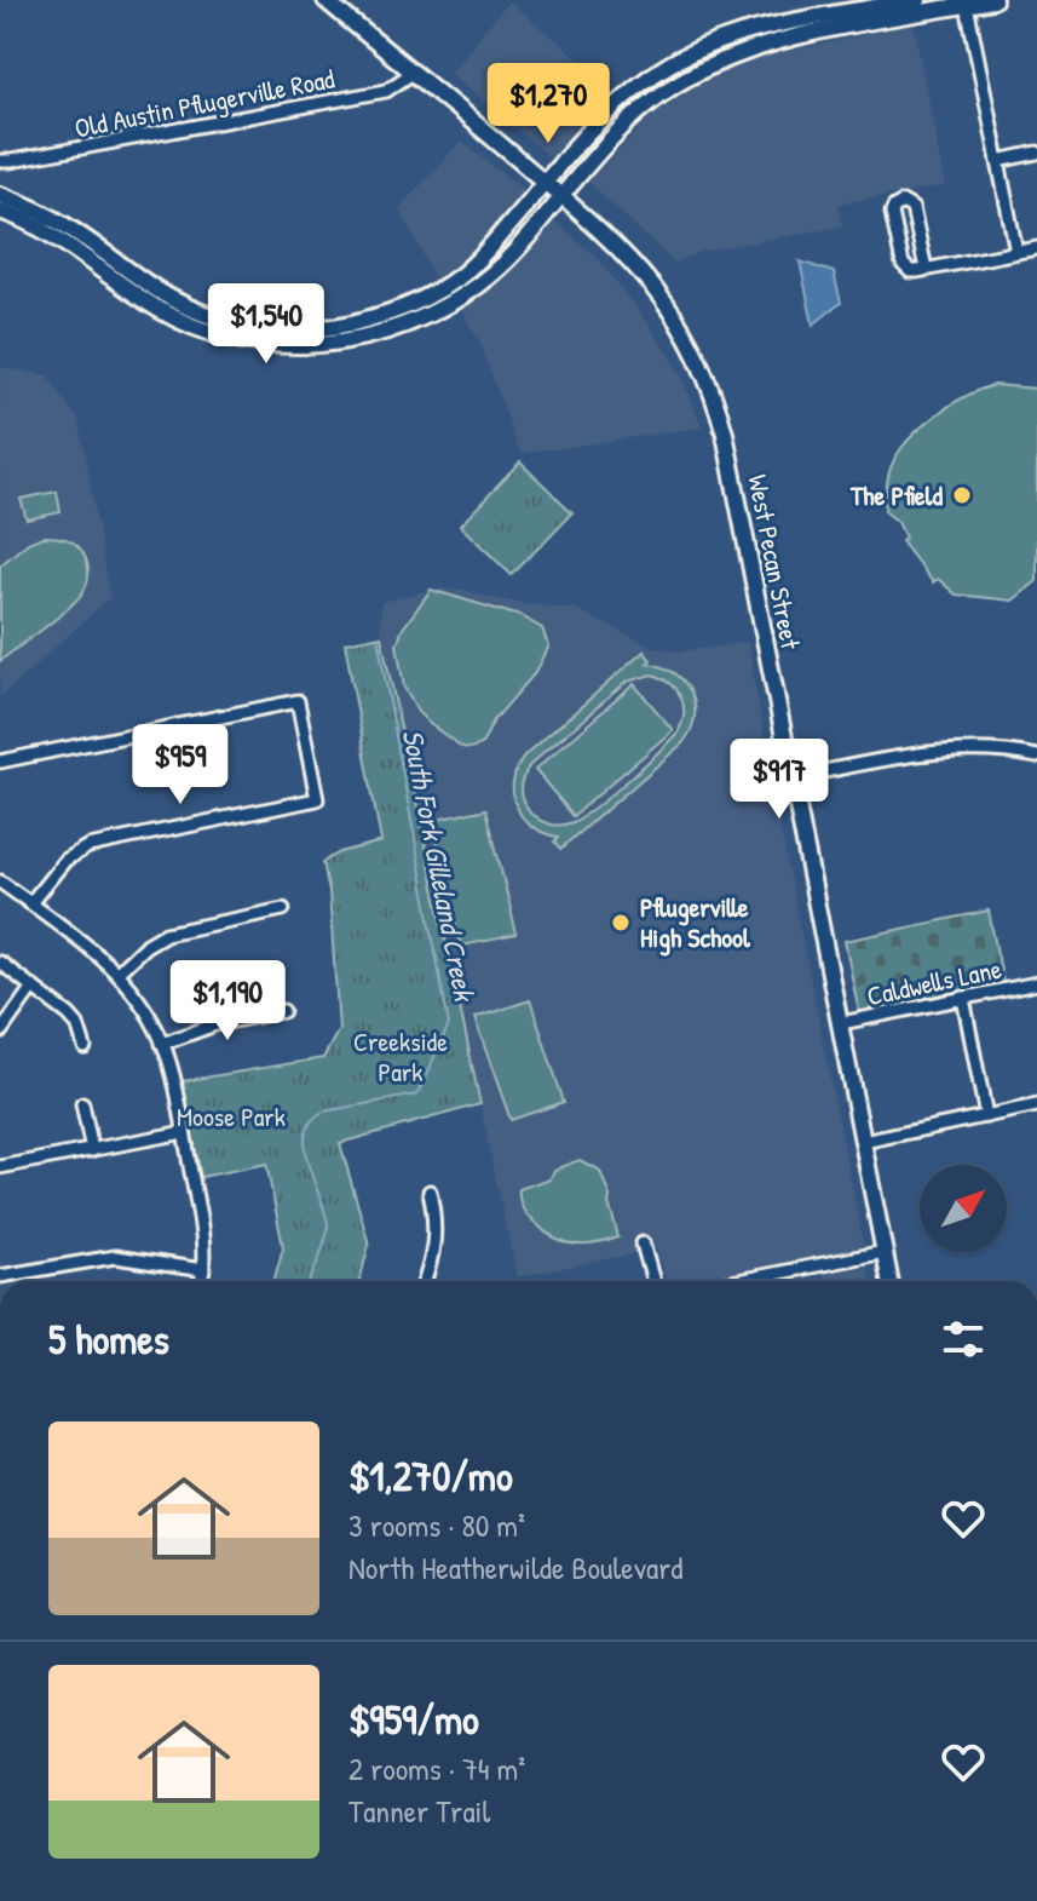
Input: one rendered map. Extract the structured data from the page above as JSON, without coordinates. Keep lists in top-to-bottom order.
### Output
{
  "streets": {
    "main road": ["West Pecan Street"],
    "street": ["Old Austin Pflugerville Road", "Caldwells Lane"]
  },
  "crossings": [
    ["Old Austin Pflugerville Road", "West Pecan Street"],
    ["West Pecan Street", "Caldwells Lane"]
  ],
  "water": ["South Fork Gilleland Creek"],
  "parks": ["Creekside Park", "Moose Park"],
  "places": ["The Pfield", "Pflugerville High School"],
  "north": "top right",
  "page": {
    "price": [
      "$1,270",
      "$1,540",
      "$959",
      "$917",
      "$1,190"
    ],
    "heading": "5 homes",
    "list": [
      {
        "name": "$1,270/mo",
        "note": "3 rooms · 80 m² · North Heatherwilde Boulevard"
      },
      {
        "name": "$959/mo",
        "note": "2 rooms · 74 m² · Tanner Trail"
      }
    ]
  }
}
